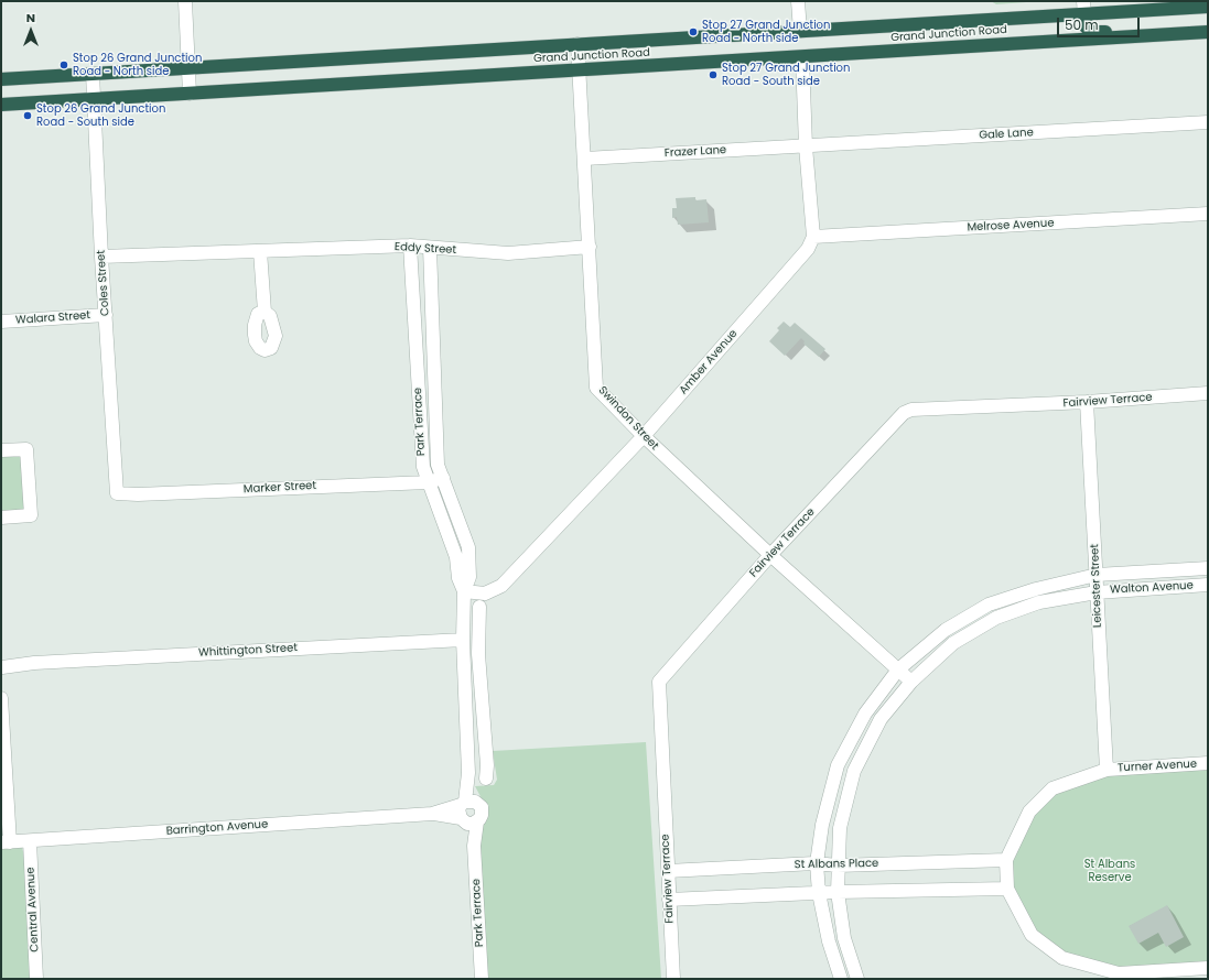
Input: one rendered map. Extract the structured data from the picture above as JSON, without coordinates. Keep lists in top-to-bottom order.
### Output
{
  "streets": {
    "highway": ["Grand Junction Road"],
    "street": [
      "Gale Lane",
      "Frazer Lane",
      "Melrose Avenue",
      "Eddy Street",
      "Coles Street",
      "Walara Street",
      "Amber Avenue",
      "Fairview Terrace",
      "Swindon Street",
      "Park Terrace",
      "Marker Street",
      "Leicester Street",
      "Walton Avenue",
      "Whittington Street",
      "Turner Avenue",
      "Barrington Avenue",
      "St Albans Place",
      "Central Avenue"
    ]
  },
  "crossings": [
    ["Grand Junction Road", "Coles Street"],
    ["Grand Junction Road", "Swindon Street"],
    ["Gale Lane", "Frazer Lane"],
    ["Frazer Lane", "Swindon Street"],
    ["Melrose Avenue", "Amber Avenue"],
    ["Eddy Street", "Coles Street"],
    ["Eddy Street", "Swindon Street"],
    ["Eddy Street", "Park Terrace"],
    ["Coles Street", "Walara Street"],
    ["Coles Street", "Marker Street"],
    ["Amber Avenue", "Swindon Street"],
    ["Amber Avenue", "Park Terrace"],
    ["Fairview Terrace", "Swindon Street"],
    ["Fairview Terrace", "Leicester Street"],
    ["Fairview Terrace", "St Albans Place"],
    ["Swindon Street", "Walton Avenue"],
    ["Park Terrace", "Marker Street"],
    ["Park Terrace", "Whittington Street"],
    ["Park Terrace", "Barrington Avenue"],
    ["Leicester Street", "Walton Avenue"],
    ["Leicester Street", "Turner Avenue"],
    ["Walton Avenue", "St Albans Place"],
    ["Turner Avenue", "St Albans Place"],
    ["Barrington Avenue", "Central Avenue"]
  ],
  "parks": ["St Albans Reserve"],
  "places": [
    "Stop 27 Grand Junction Road - North side",
    "Stop 26 Grand Junction Road - North side",
    "Stop 27 Grand Junction Road - South side",
    "Stop 26 Grand Junction Road - South side"
  ],
  "scale_bar": "50 m",
  "north": "top"
}
